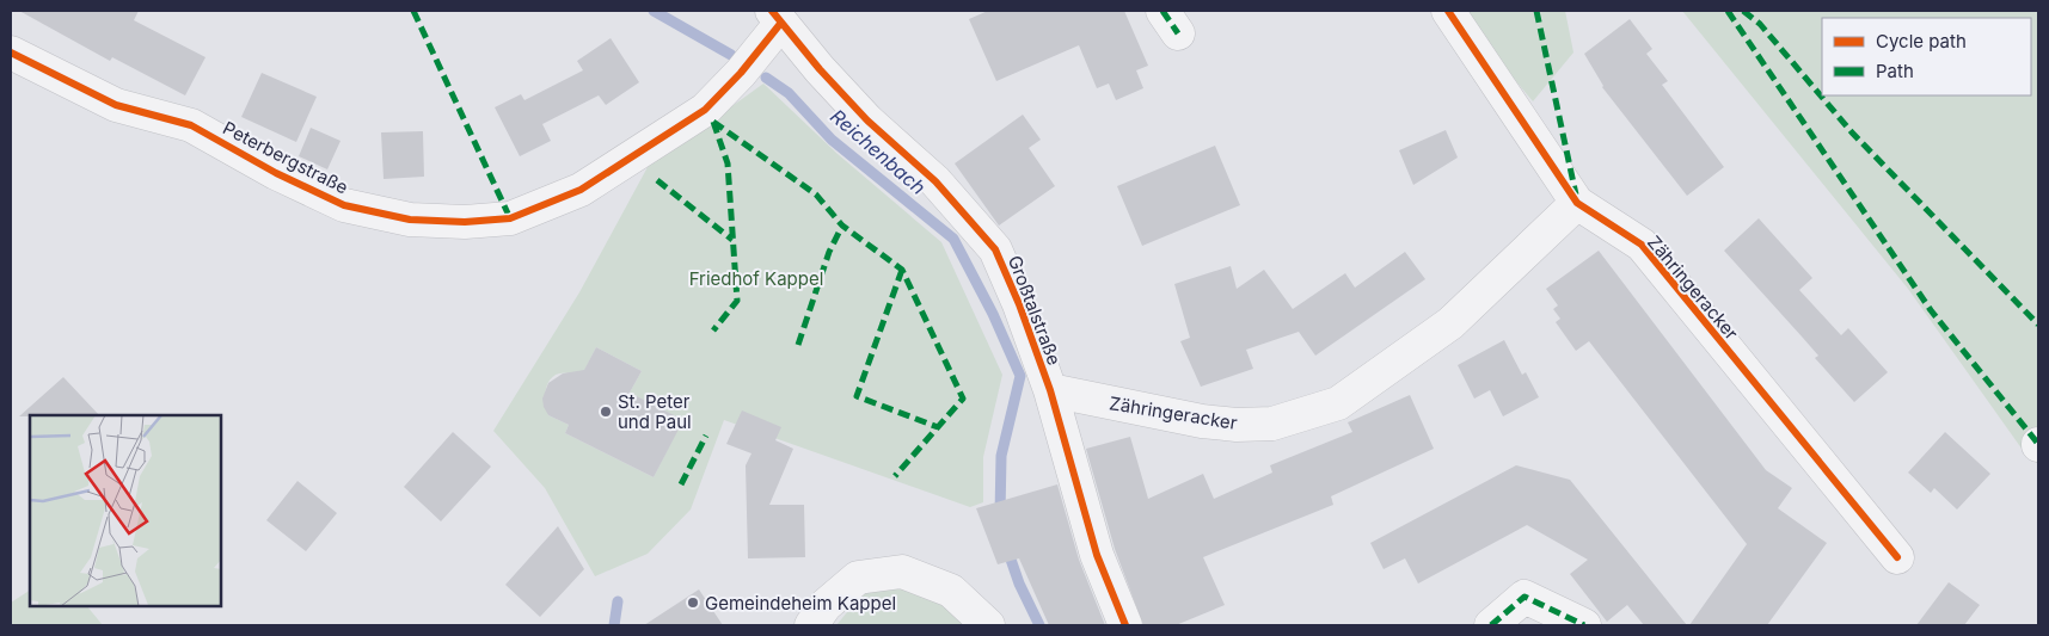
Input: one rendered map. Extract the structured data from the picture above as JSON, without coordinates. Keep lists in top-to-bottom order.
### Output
{
  "streets": {
    "street": ["Peterbergstraße", "Zähringeracker", "Großtalstraße"]
  },
  "crossings": [
    ["Peterbergstraße", "Großtalstraße"],
    ["Zähringeracker", "Großtalstraße"]
  ],
  "water": ["Reichenbach"],
  "parks": ["Friedhof Kappel"],
  "places": ["St. Peter und Paul", "Gemeindeheim Kappel"],
  "legend": ["Cycle path", "Path"]
}
